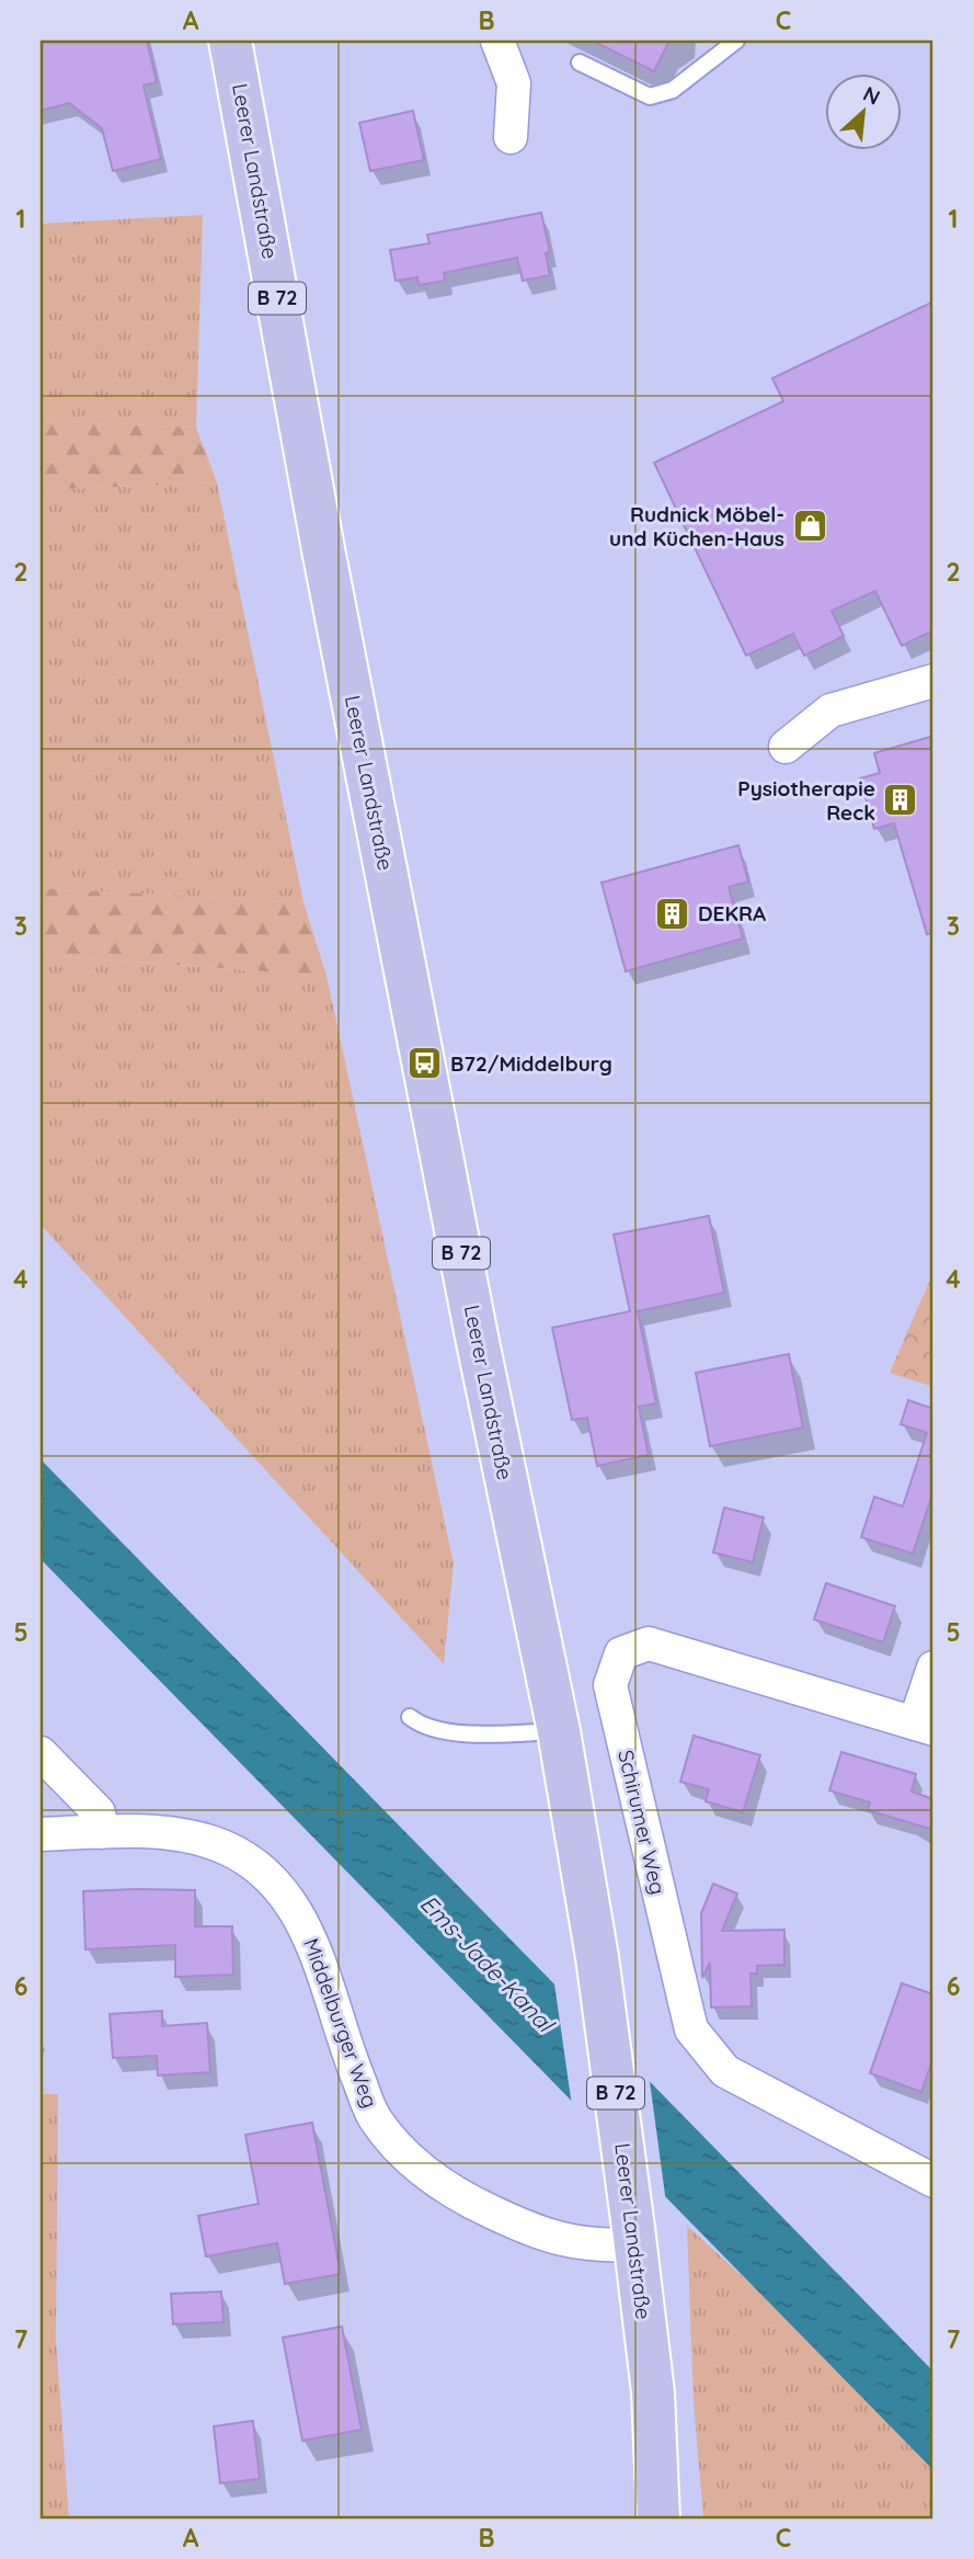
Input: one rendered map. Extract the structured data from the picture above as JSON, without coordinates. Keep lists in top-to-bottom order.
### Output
{
  "streets": {
    "main road": ["Leerer Landstraße", "B 72"],
    "street": ["Schirumer Weg", "Middelburger Weg"]
  },
  "crossings": [
    ["Leerer Landstraße", "Middelburger Weg"]
  ],
  "water": ["Ems-Jade-Kanal"],
  "places": {
    "shop": ["Rudnick Möbel- und Küchen-Haus"],
    "building": ["Pysiotherapie Reck", "DEKRA"],
    "bus stop": ["B72/Middelburg"]
  },
  "north": "top right",
  "grid": {
    "columns": ["A", "B", "C"],
    "rows": [
      "1",
      "2",
      "3",
      "4",
      "5",
      "6",
      "7"
    ]
  }
}
